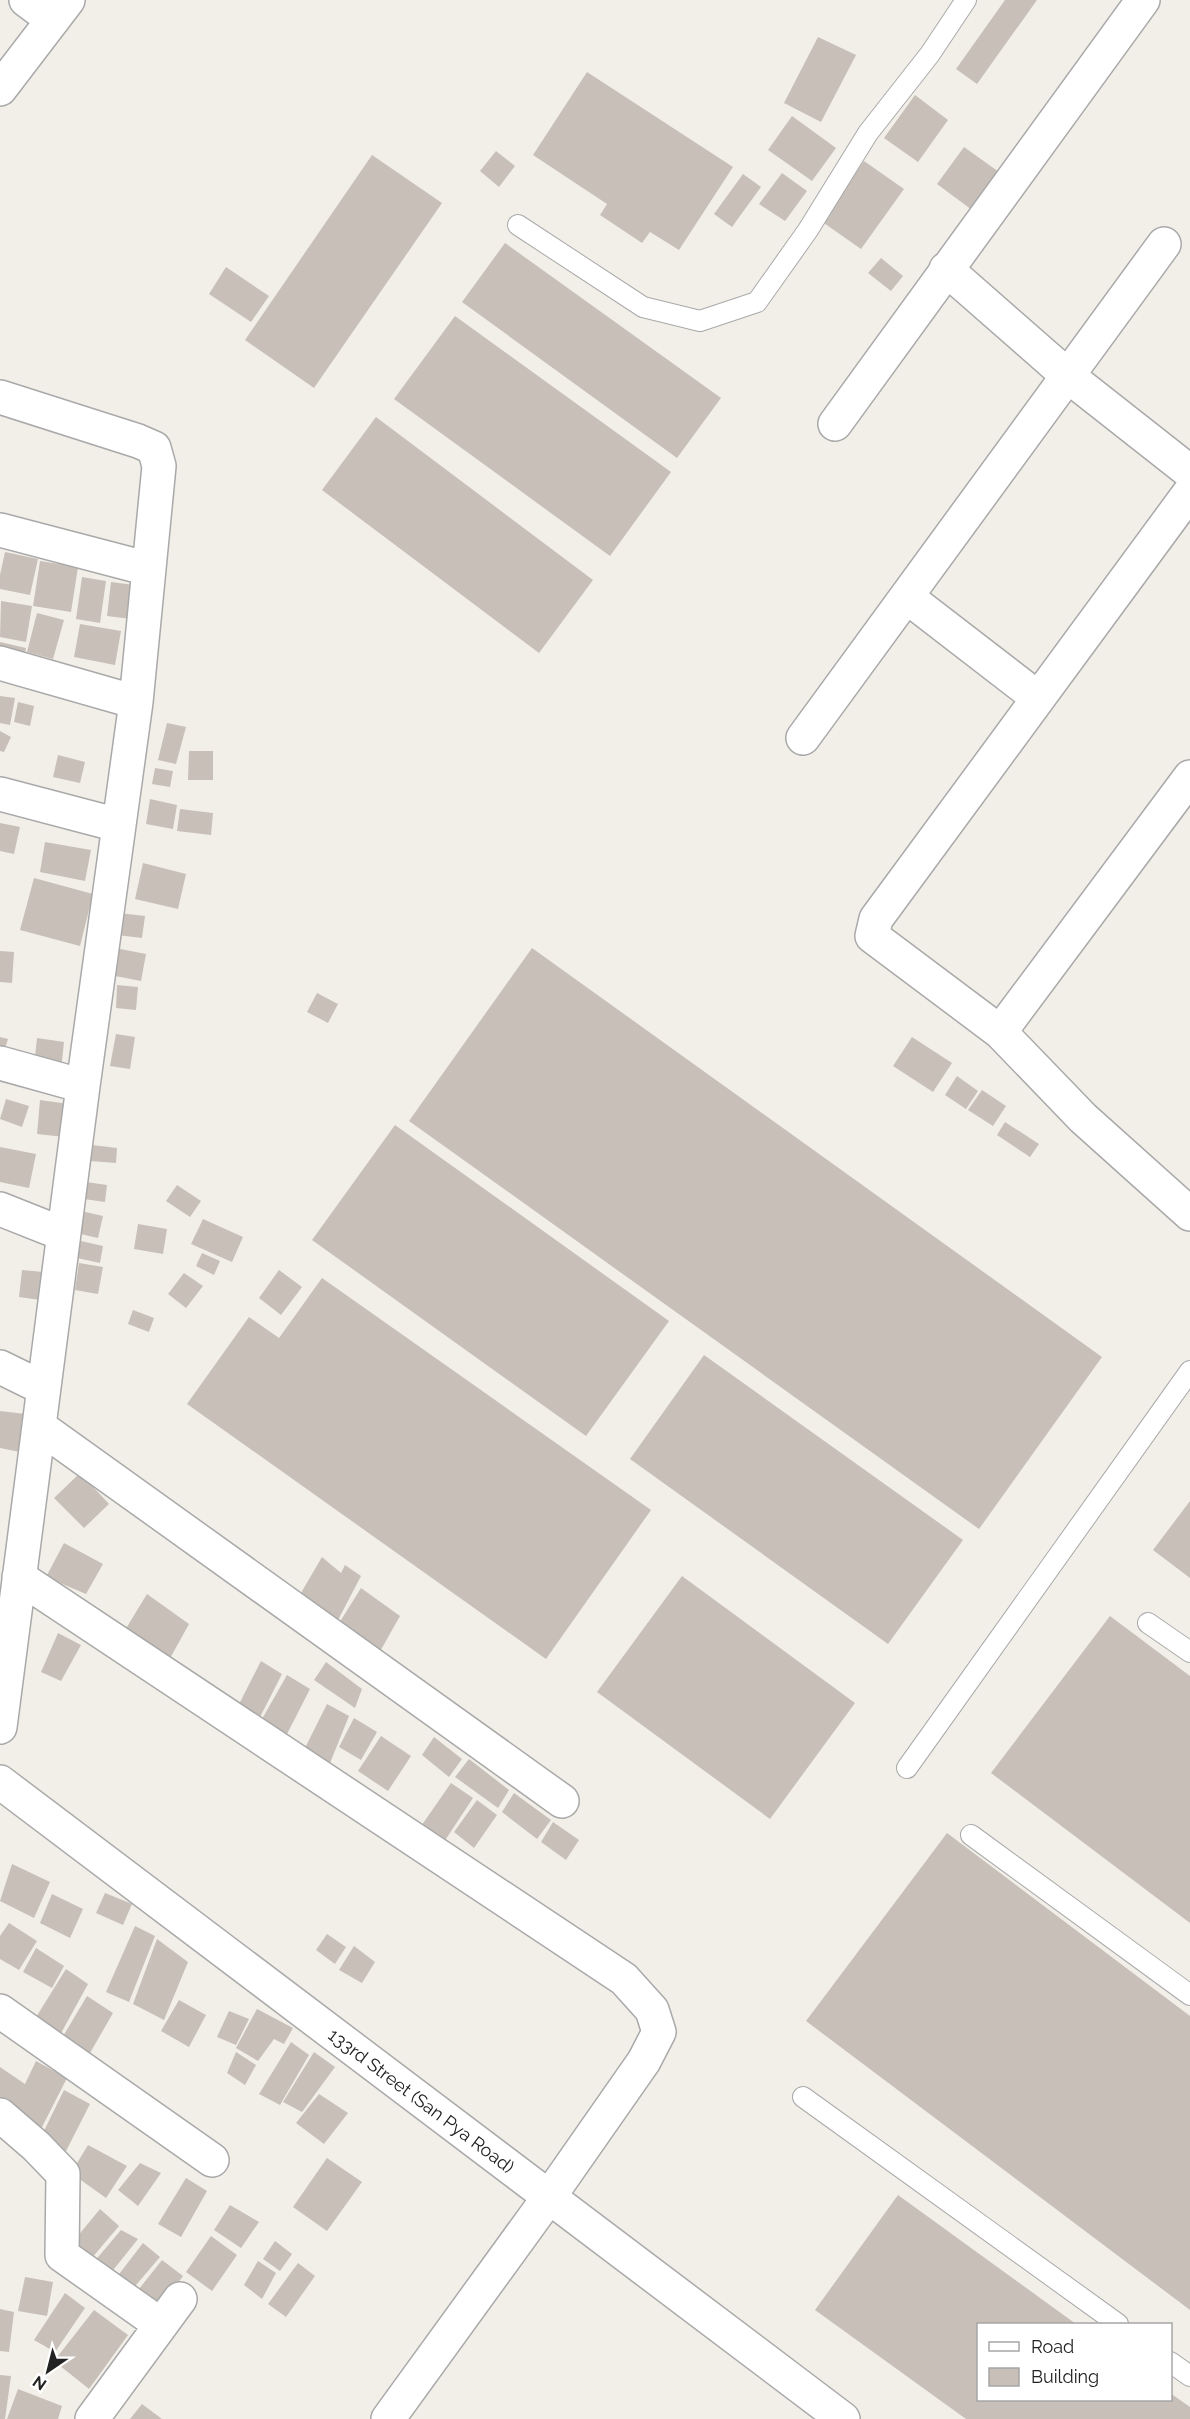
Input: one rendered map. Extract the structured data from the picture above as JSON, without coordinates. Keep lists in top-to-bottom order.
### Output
{
  "streets": {
    "street": ["133rd Street (San Pya Road)"]
  },
  "legend": ["Road", "Building"],
  "north": "bottom left"
}
